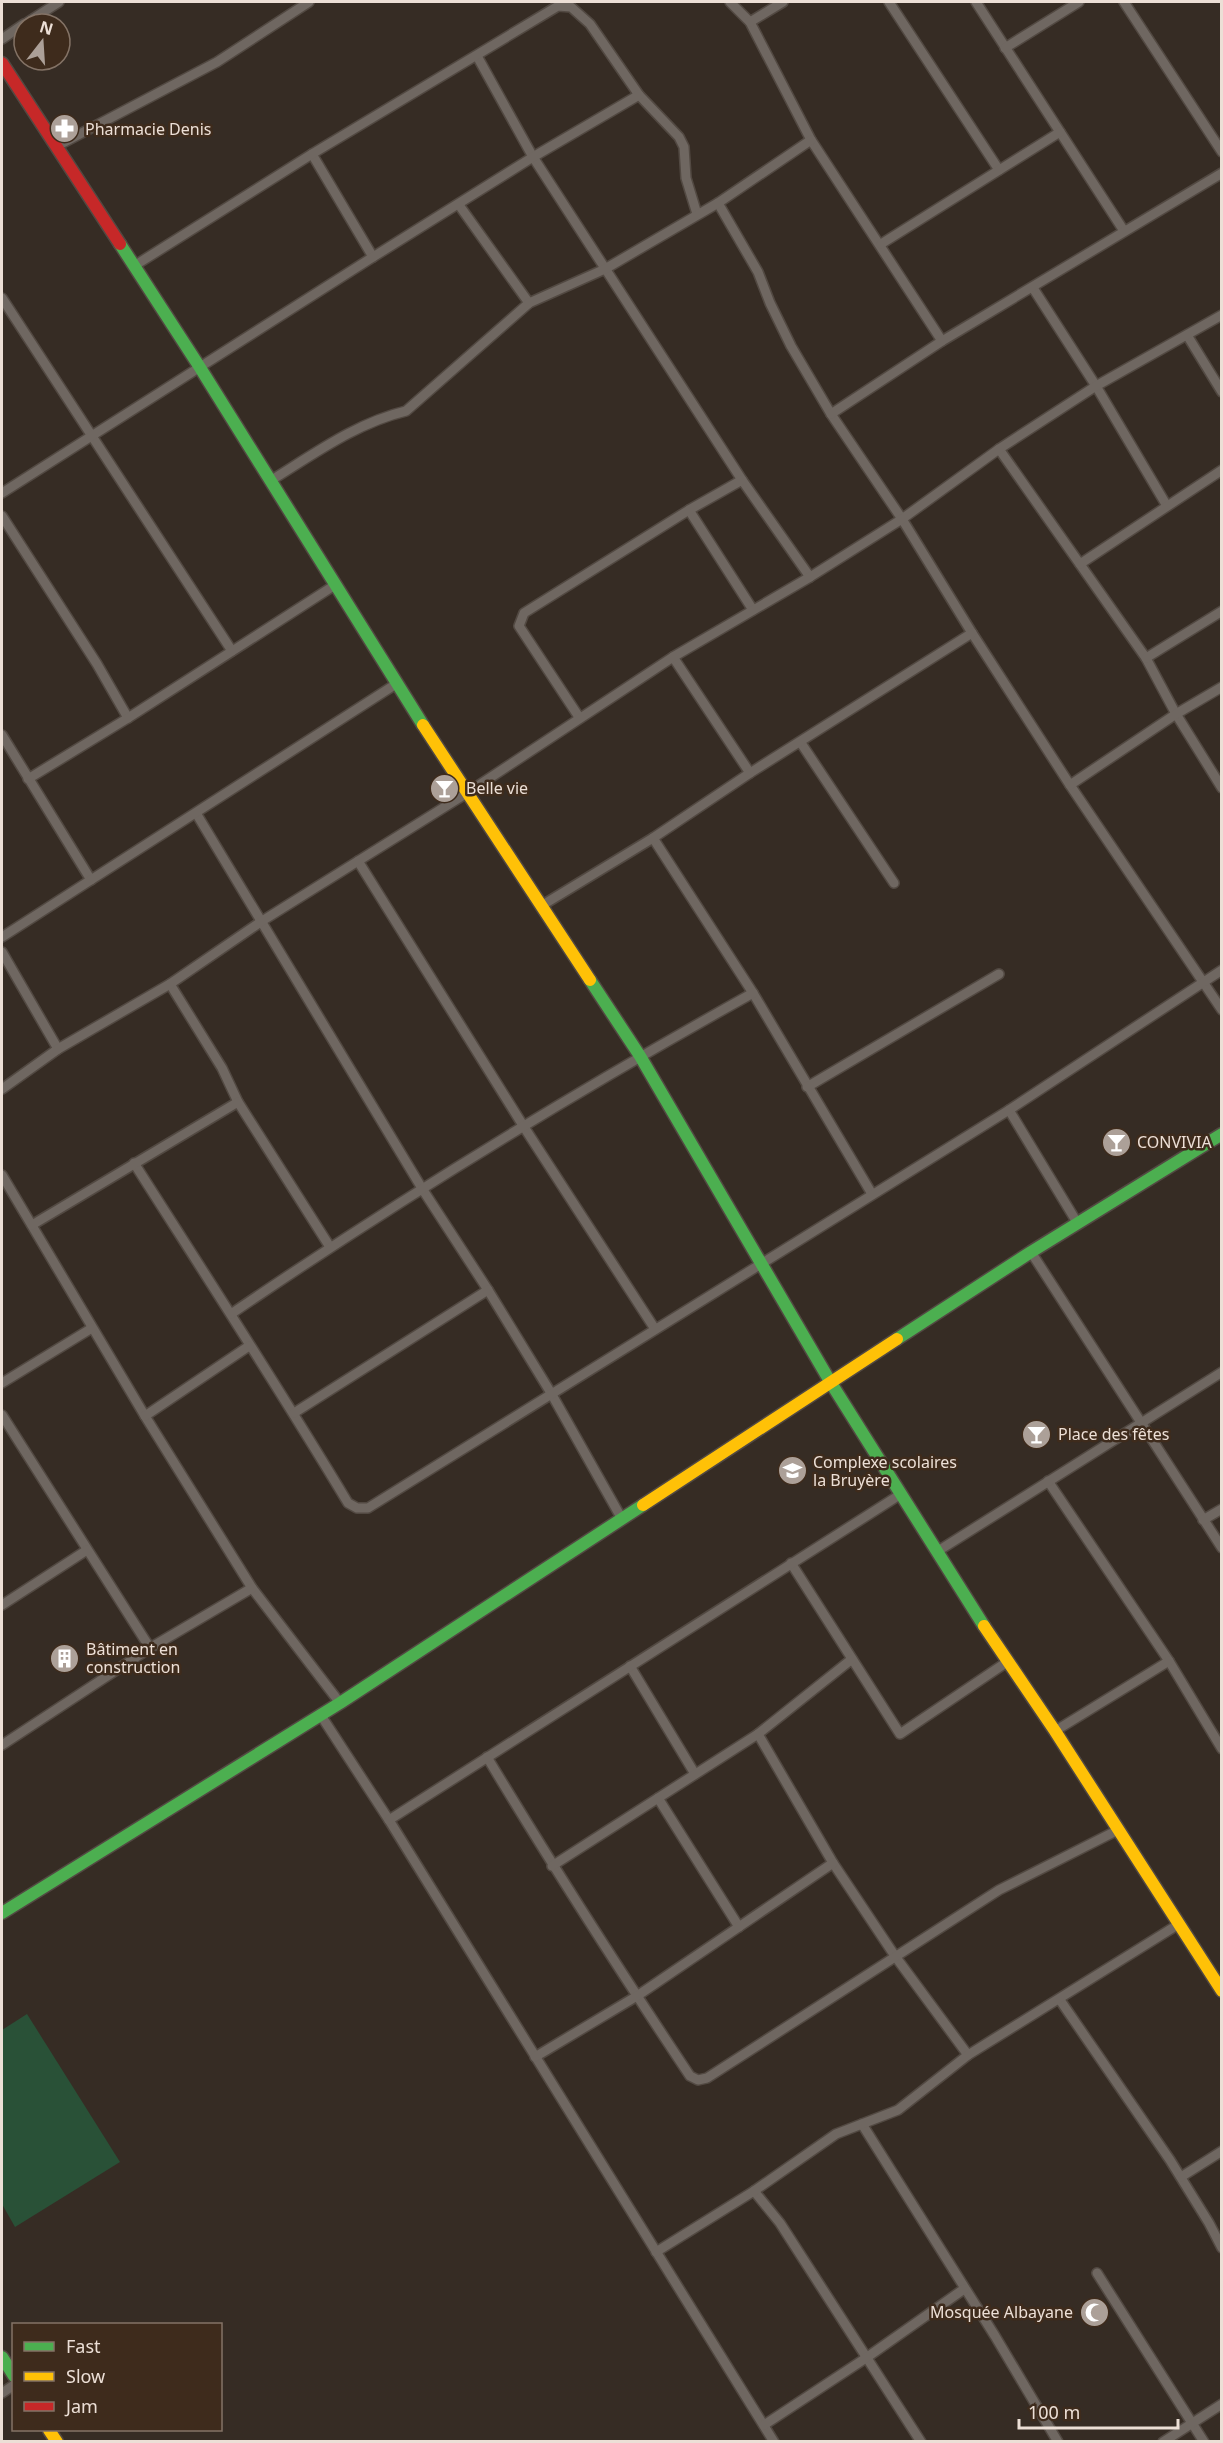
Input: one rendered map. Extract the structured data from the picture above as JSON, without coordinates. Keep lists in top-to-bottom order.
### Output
{
  "places": {
    "pharmacy": ["Pharmacie Denis"],
    "bar": ["Belle vie", "CONVIVIA", "Place des fêtes"],
    "school or university": ["Complexe scolaires la Bruyère"],
    "building": ["Bâtiment en construction"],
    "mosque": ["Mosquée Albayane"]
  },
  "legend": ["Fast", "Slow", "Jam"],
  "scale_bar": "100 m",
  "north": "top"
}
